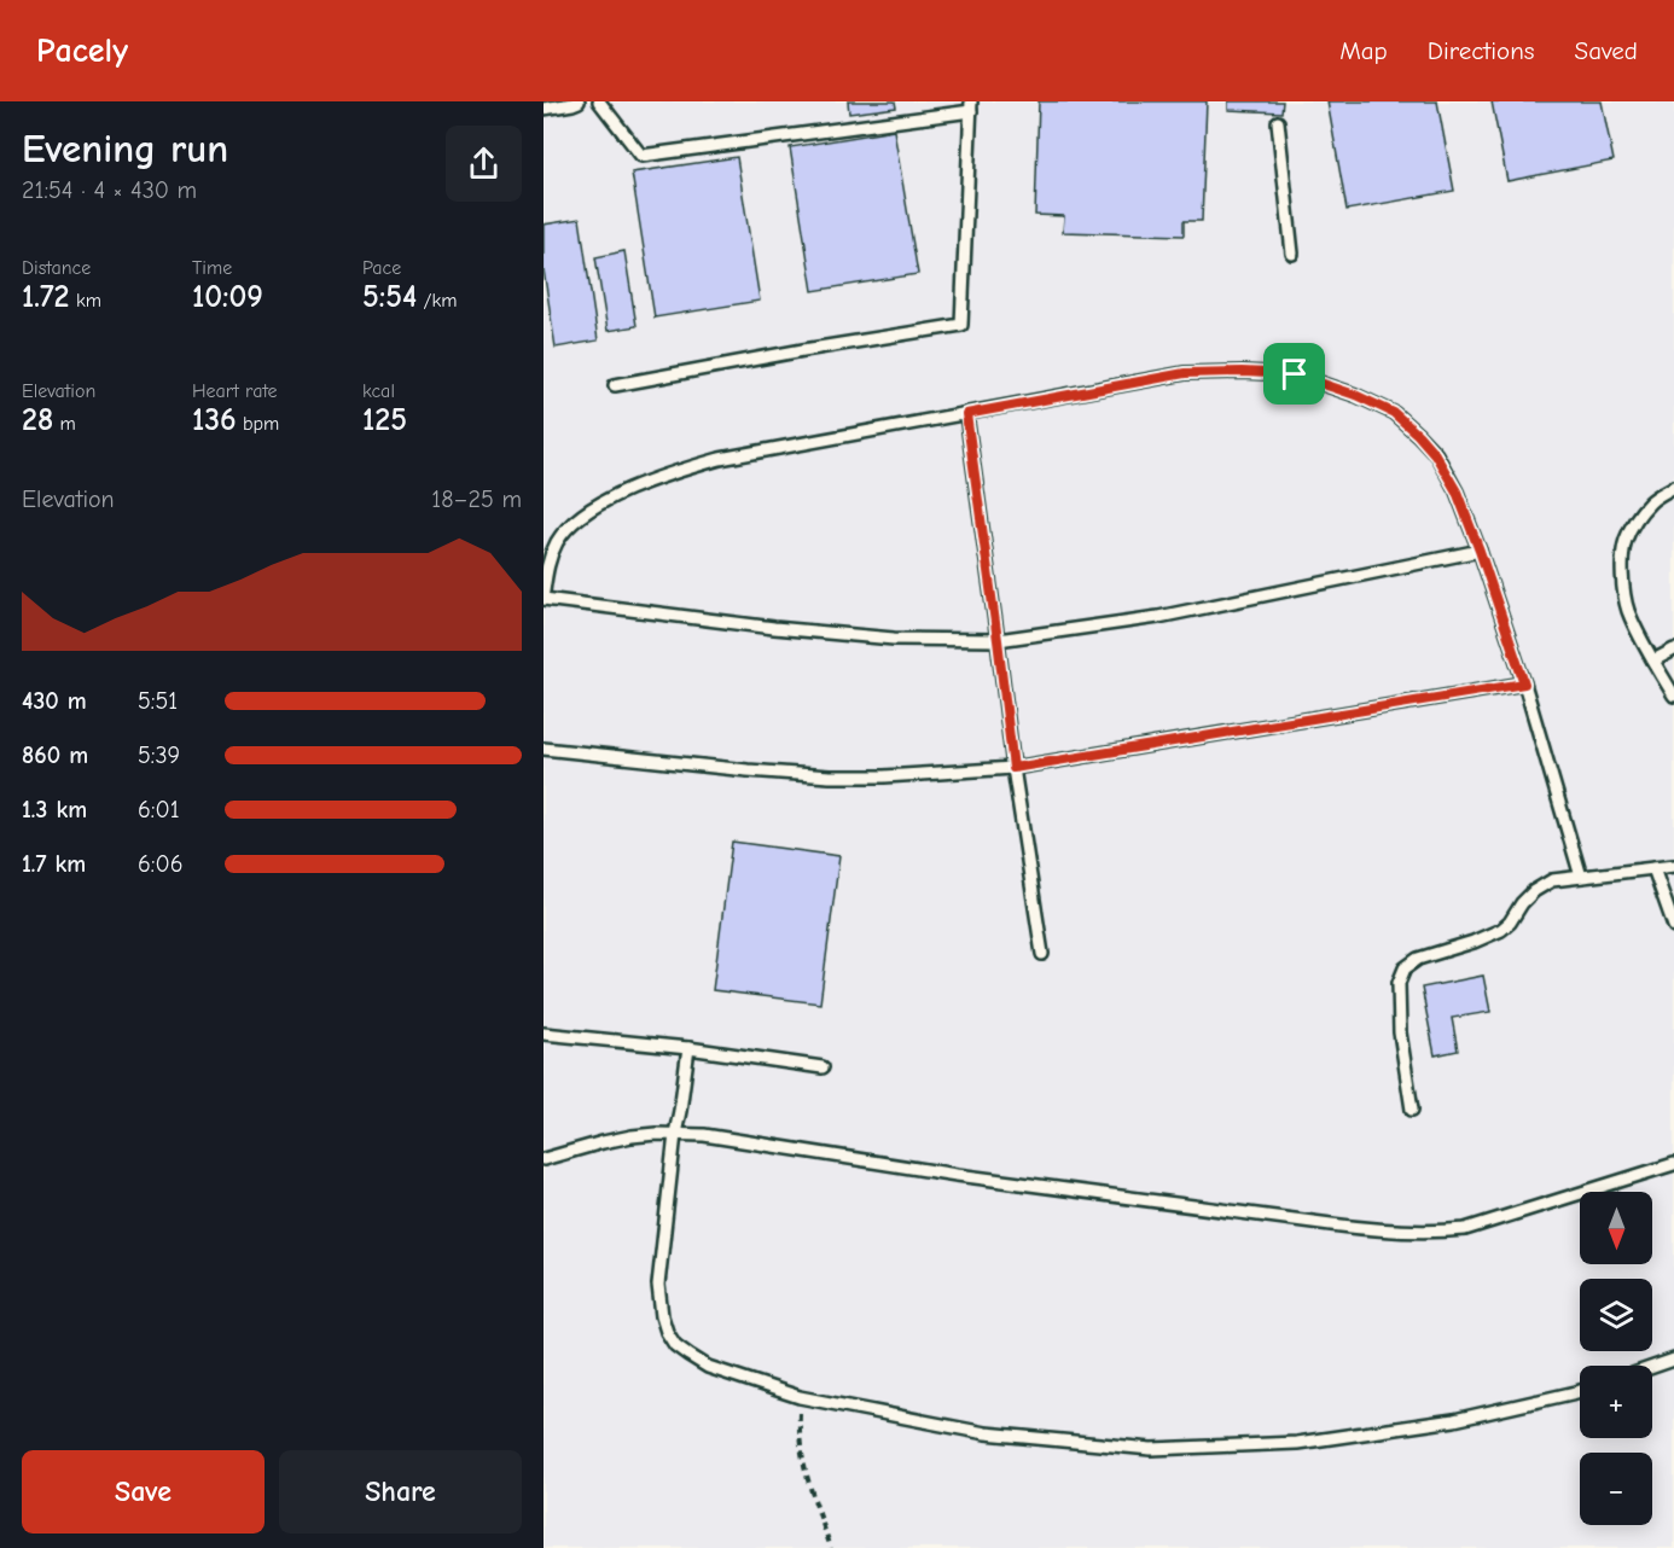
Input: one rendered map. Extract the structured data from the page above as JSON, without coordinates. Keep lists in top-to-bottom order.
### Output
{
  "north": "bottom",
  "page": {
    "header": "Pacely",
    "nav": ["Map", "Directions", "Saved"],
    "heading": ["Evening run", "21:54 · 4 × 430 m"],
    "stats": [
      ["Distance", "1.72 km"],
      ["Time", "10:09"],
      ["Pace", "5:54 /km"],
      ["Elevation", "28 m"],
      ["Heart rate", "136 bpm"],
      ["kcal", "125"]
    ],
    "chart": ["Elevation", "18–25 m"],
    "list": [
      {
        "name": "430 m",
        "note": "5:51"
      },
      {
        "name": "860 m",
        "note": "5:39"
      },
      {
        "name": "1.3 km",
        "note": "6:01"
      },
      {
        "name": "1.7 km",
        "note": "6:06"
      }
    ],
    "map_buttons": ["+", "−"],
    "buttons": ["Save", "Share"]
  }
}
